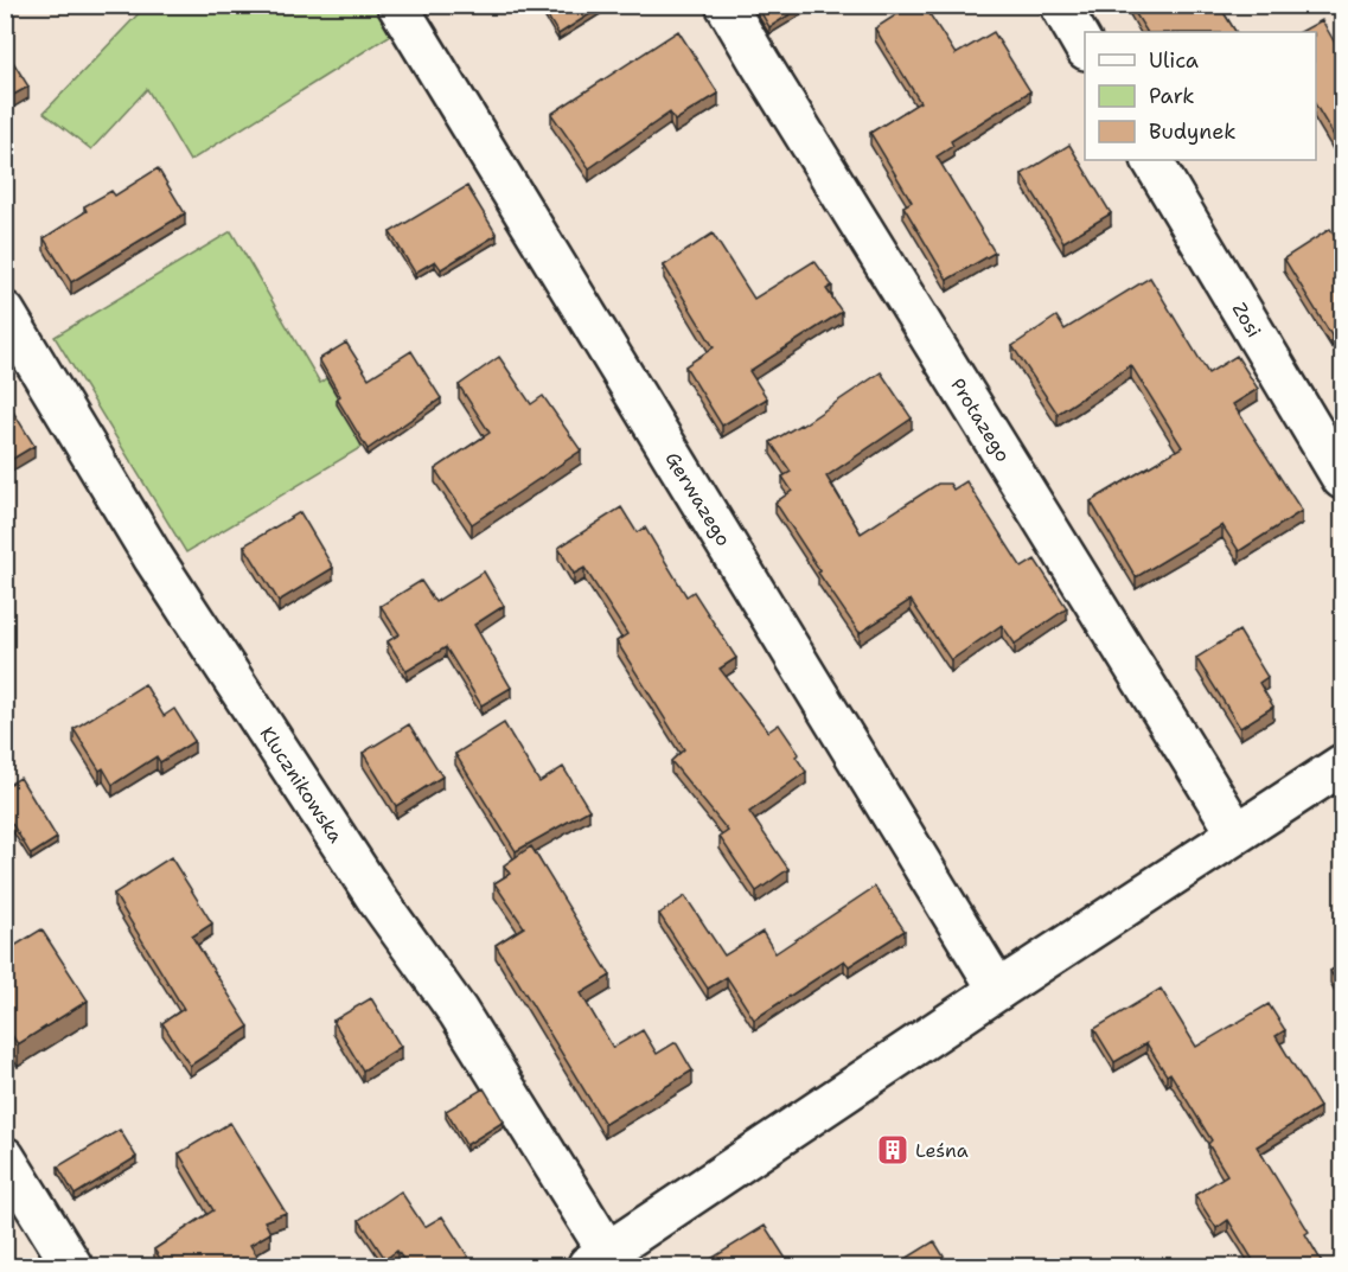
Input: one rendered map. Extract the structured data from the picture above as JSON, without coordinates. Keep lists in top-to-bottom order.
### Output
{
  "streets": {
    "street": [
      "Zosi",
      "Protazego",
      "Gerwazego",
      "Klucznikowska"
    ]
  },
  "places": {
    "building": ["Leśna"]
  },
  "legend": ["Ulica", "Park", "Budynek"]
}
